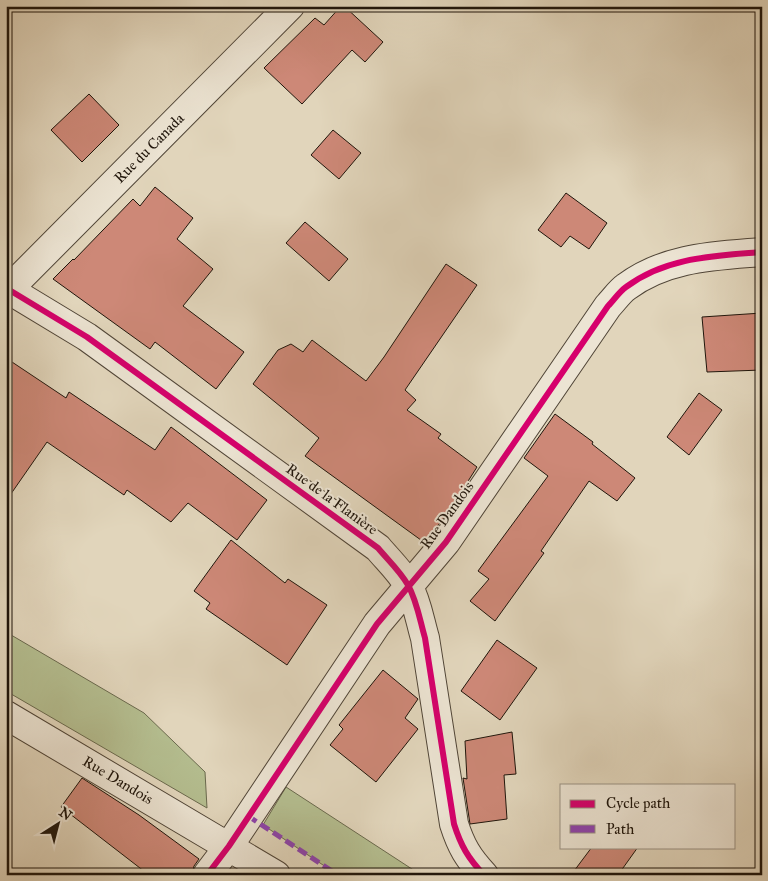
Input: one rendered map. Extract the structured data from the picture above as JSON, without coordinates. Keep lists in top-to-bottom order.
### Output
{
  "streets": {
    "street": ["Rue du Canada", "Rue de la Flanière", "Rue Dandois"]
  },
  "crossings": [
    ["Rue du Canada", "Rue de la Flanière"],
    ["Rue de la Flanière", "Rue Dandois"]
  ],
  "legend": ["Cycle path", "Path"],
  "north": "top right"
}
